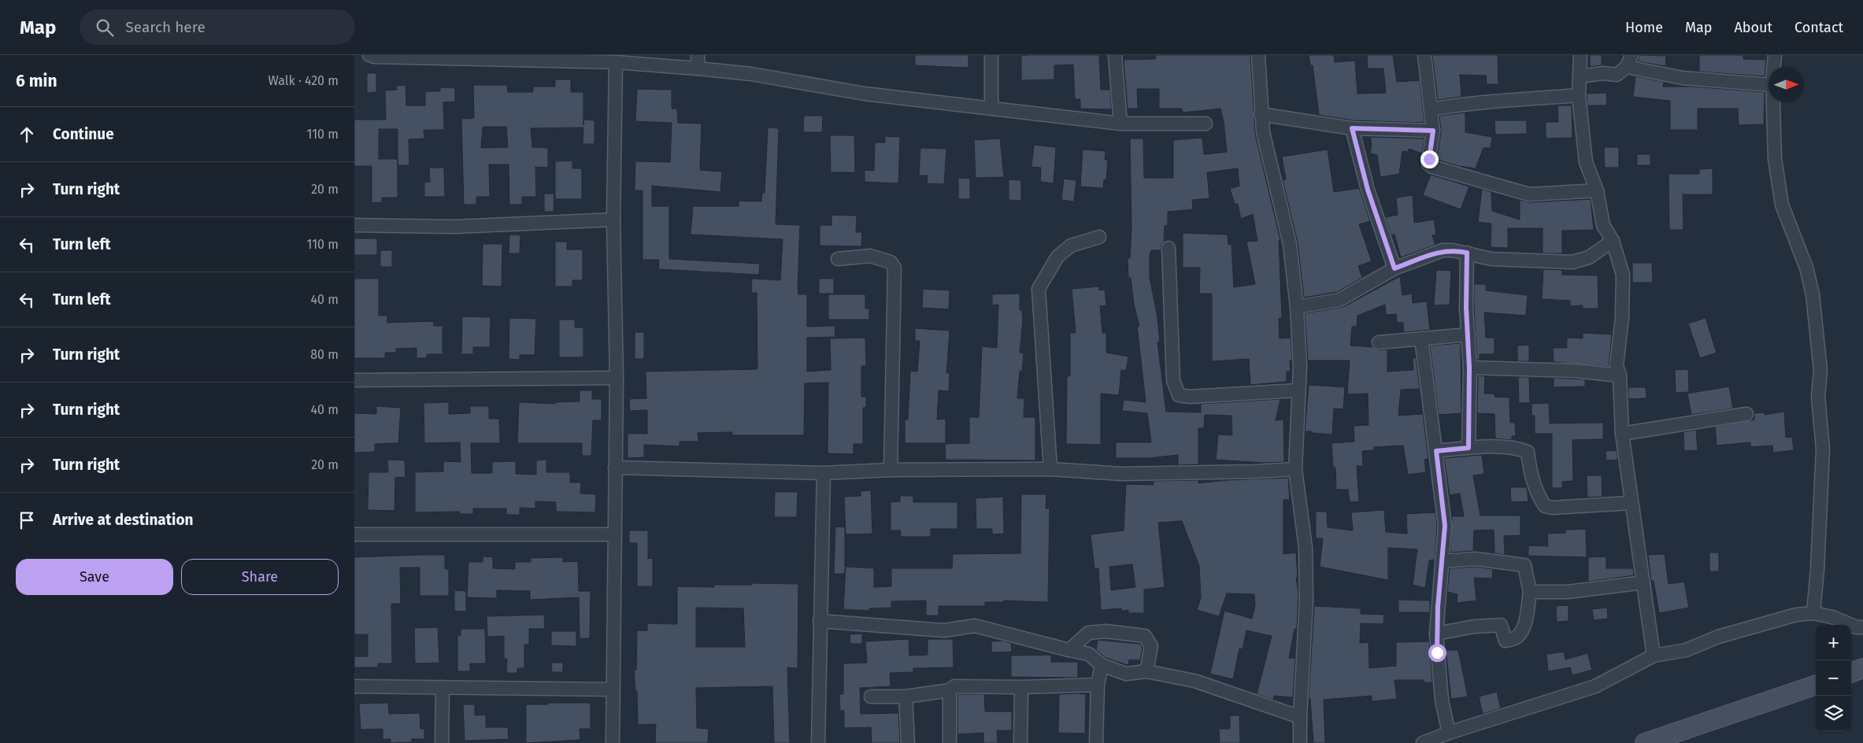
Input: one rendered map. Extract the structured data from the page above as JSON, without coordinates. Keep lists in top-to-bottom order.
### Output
{
  "north": "right",
  "page": {
    "header": "Map",
    "search": "Search here",
    "nav": [
      "Home",
      "Map",
      "About",
      "Contact"
    ],
    "heading": ["6 min", "Walk · 420 m"],
    "list": [
      ["Continue", "110 m"],
      ["Turn right", "20 m"],
      ["Turn left", "110 m"],
      ["Turn left", "40 m"],
      ["Turn right", "80 m"],
      ["Turn right", "40 m"],
      ["Turn right", "20 m"],
      "Arrive at destination"
    ],
    "buttons": ["Save", "Share"],
    "map_buttons": ["+", "−"]
  }
}
